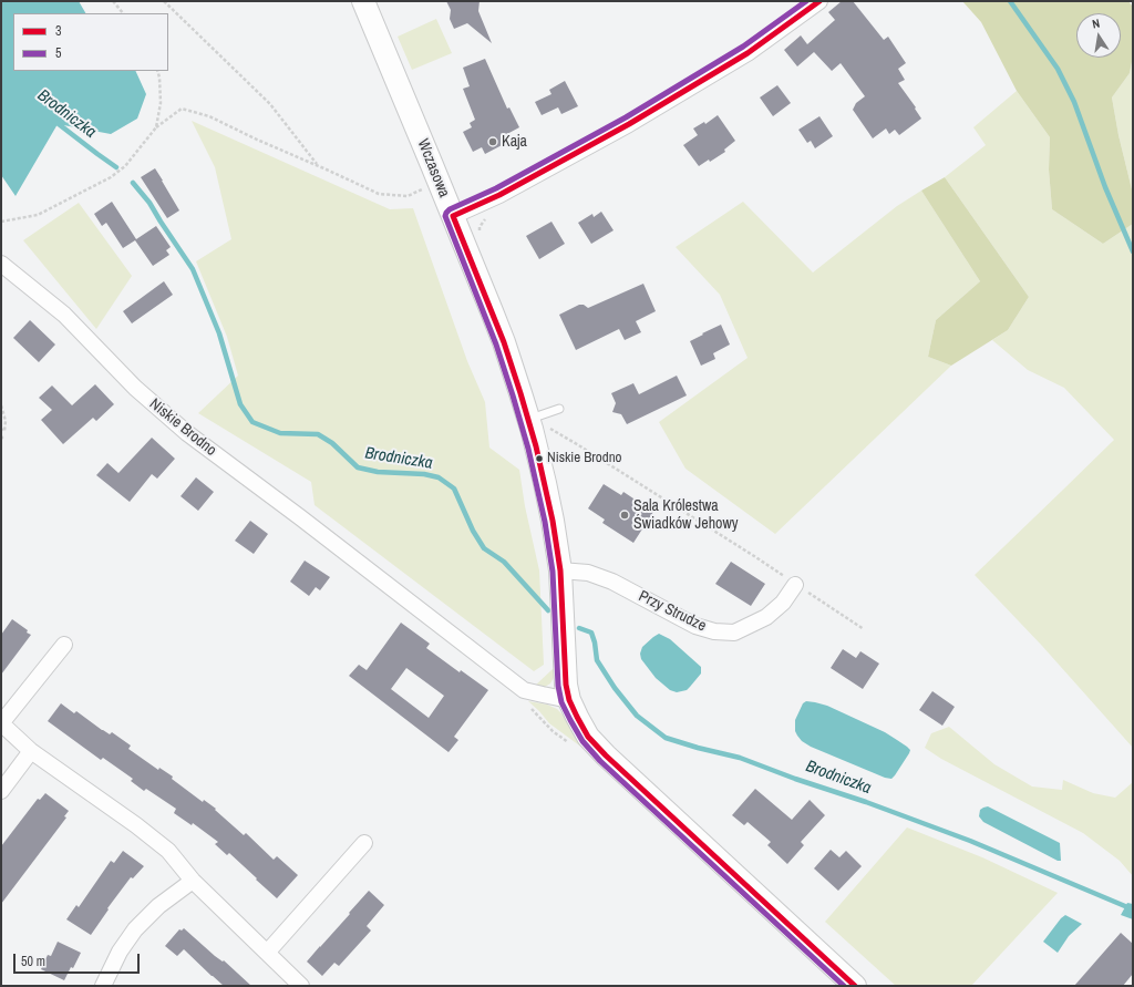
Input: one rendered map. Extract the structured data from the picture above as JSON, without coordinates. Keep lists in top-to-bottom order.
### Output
{
  "streets": {
    "street": ["Wczasowa", "Niskie Brodno", "Przy Strudze"]
  },
  "crossings": [
    ["Wczasowa", "Niskie Brodno"],
    ["Wczasowa", "Przy Strudze"]
  ],
  "water": ["Brodniczka"],
  "places": ["Kaja", "Niskie Brodno", "Sala Królestwa Świadków Jehowy"],
  "lines": ["transit line 3", "transit line 5"],
  "legend": ["3", "5"],
  "scale_bar": "50 m",
  "north": "top"
}
